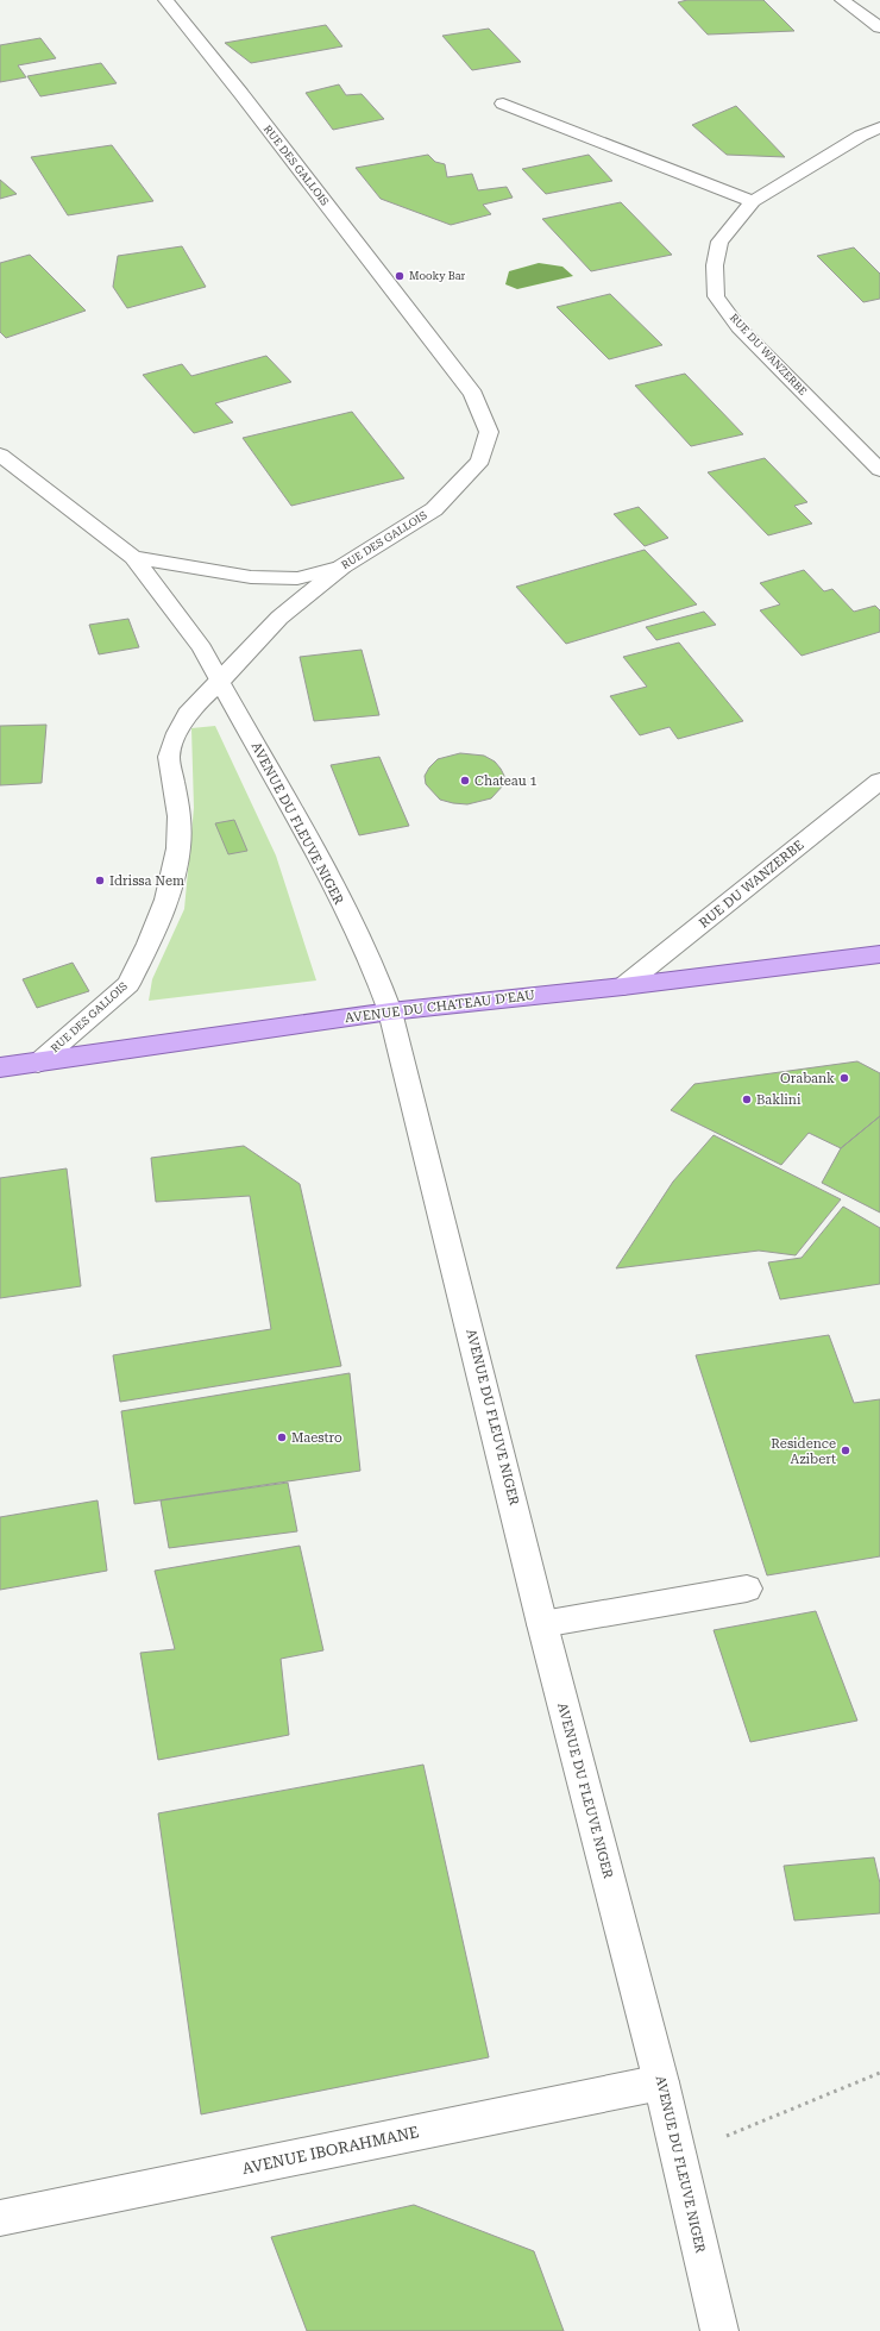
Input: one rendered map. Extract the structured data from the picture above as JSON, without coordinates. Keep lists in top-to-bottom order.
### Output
{
  "streets": {
    "main road": ["AVENUE DU CHATEAU D'EAU"],
    "street": [
      "RUE DES GALLOIS",
      "RUE DU WANZERBE",
      "AVENUE DU FLEUVE NIGER",
      "AVENUE IBORAHMANE"
    ]
  },
  "crossings": [
    ["RUE DES GALLOIS", "AVENUE DU FLEUVE NIGER"],
    ["RUE DES GALLOIS", "AVENUE DU CHATEAU D'EAU"],
    ["RUE DU WANZERBE", "AVENUE DU CHATEAU D'EAU"],
    ["AVENUE DU FLEUVE NIGER", "AVENUE DU CHATEAU D'EAU"],
    ["AVENUE DU FLEUVE NIGER", "AVENUE IBORAHMANE"]
  ],
  "places": [
    "Mooky Bar",
    "Chateau 1",
    "Idrissa Nem",
    "Orabank",
    "Baklini",
    "Maestro",
    "Residence Azibert"
  ]
}
